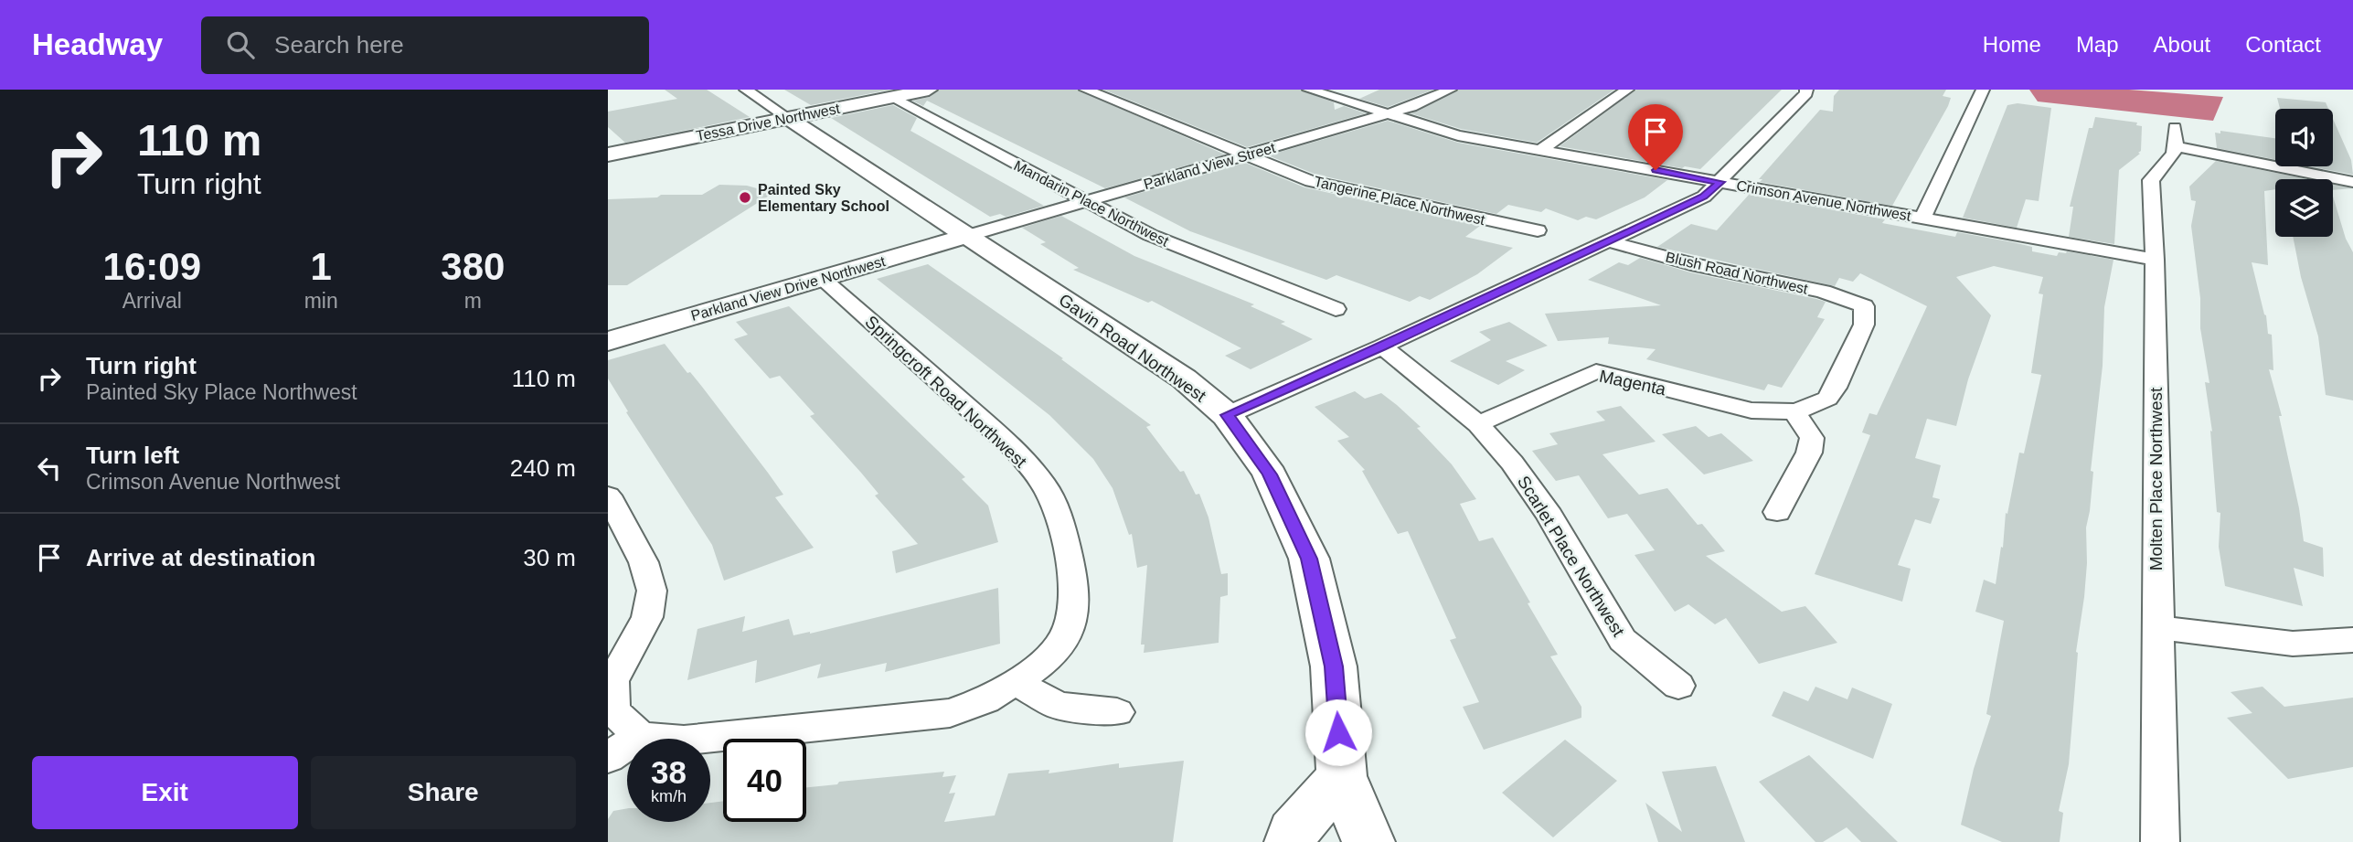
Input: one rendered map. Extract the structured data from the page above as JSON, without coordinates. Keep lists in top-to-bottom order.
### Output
{
  "streets": {
    "street": [
      "Tessa Drive Northwest",
      "Parkland View Street",
      "Tangerine Place Northwest",
      "Crimson Avenue Northwest",
      "Mandarin Place Northwest",
      "Blush Road Northwest",
      "Parkland View Drive Northwest",
      "Gavin Road Northwest",
      "Magenta",
      "Springcroft Road Northwest",
      "Molten Place Northwest",
      "Scarlet Place Northwest"
    ]
  },
  "crossings": [
    ["Tessa Drive Northwest", "Mandarin Place Northwest"],
    ["Tessa Drive Northwest", "Gavin Road Northwest"],
    ["Parkland View Street", "Tangerine Place Northwest"],
    ["Parkland View Street", "Crimson Avenue Northwest"],
    ["Parkland View Street", "Mandarin Place Northwest"],
    ["Parkland View Street", "Parkland View Drive Northwest"],
    ["Parkland View Street", "Gavin Road Northwest"],
    ["Crimson Avenue Northwest", "Molten Place Northwest"],
    ["Blush Road Northwest", "Magenta"],
    ["Parkland View Drive Northwest", "Gavin Road Northwest"],
    ["Parkland View Drive Northwest", "Springcroft Road Northwest"],
    ["Magenta", "Scarlet Place Northwest"]
  ],
  "places": ["Painted Sky Elementary School"],
  "page": {
    "header": "Headway",
    "search": "Search here",
    "nav": [
      "Home",
      "Map",
      "About",
      "Contact"
    ],
    "turn": ["110 m", "Turn right"],
    "eta": [
      "16:09",
      "Arrival",
      "1",
      "min",
      "380",
      "m"
    ],
    "list": [
      {
        "name": "Turn right",
        "note": "Painted Sky Place Northwest",
        "value": "110 m"
      },
      {
        "name": "Turn left",
        "note": "Crimson Avenue Northwest",
        "value": "240 m"
      },
      {
        "name": "Arrive at destination",
        "value": "30 m"
      }
    ],
    "speed": "38 km/h",
    "limit": "40",
    "buttons": ["Exit", "Share"]
  }
}
